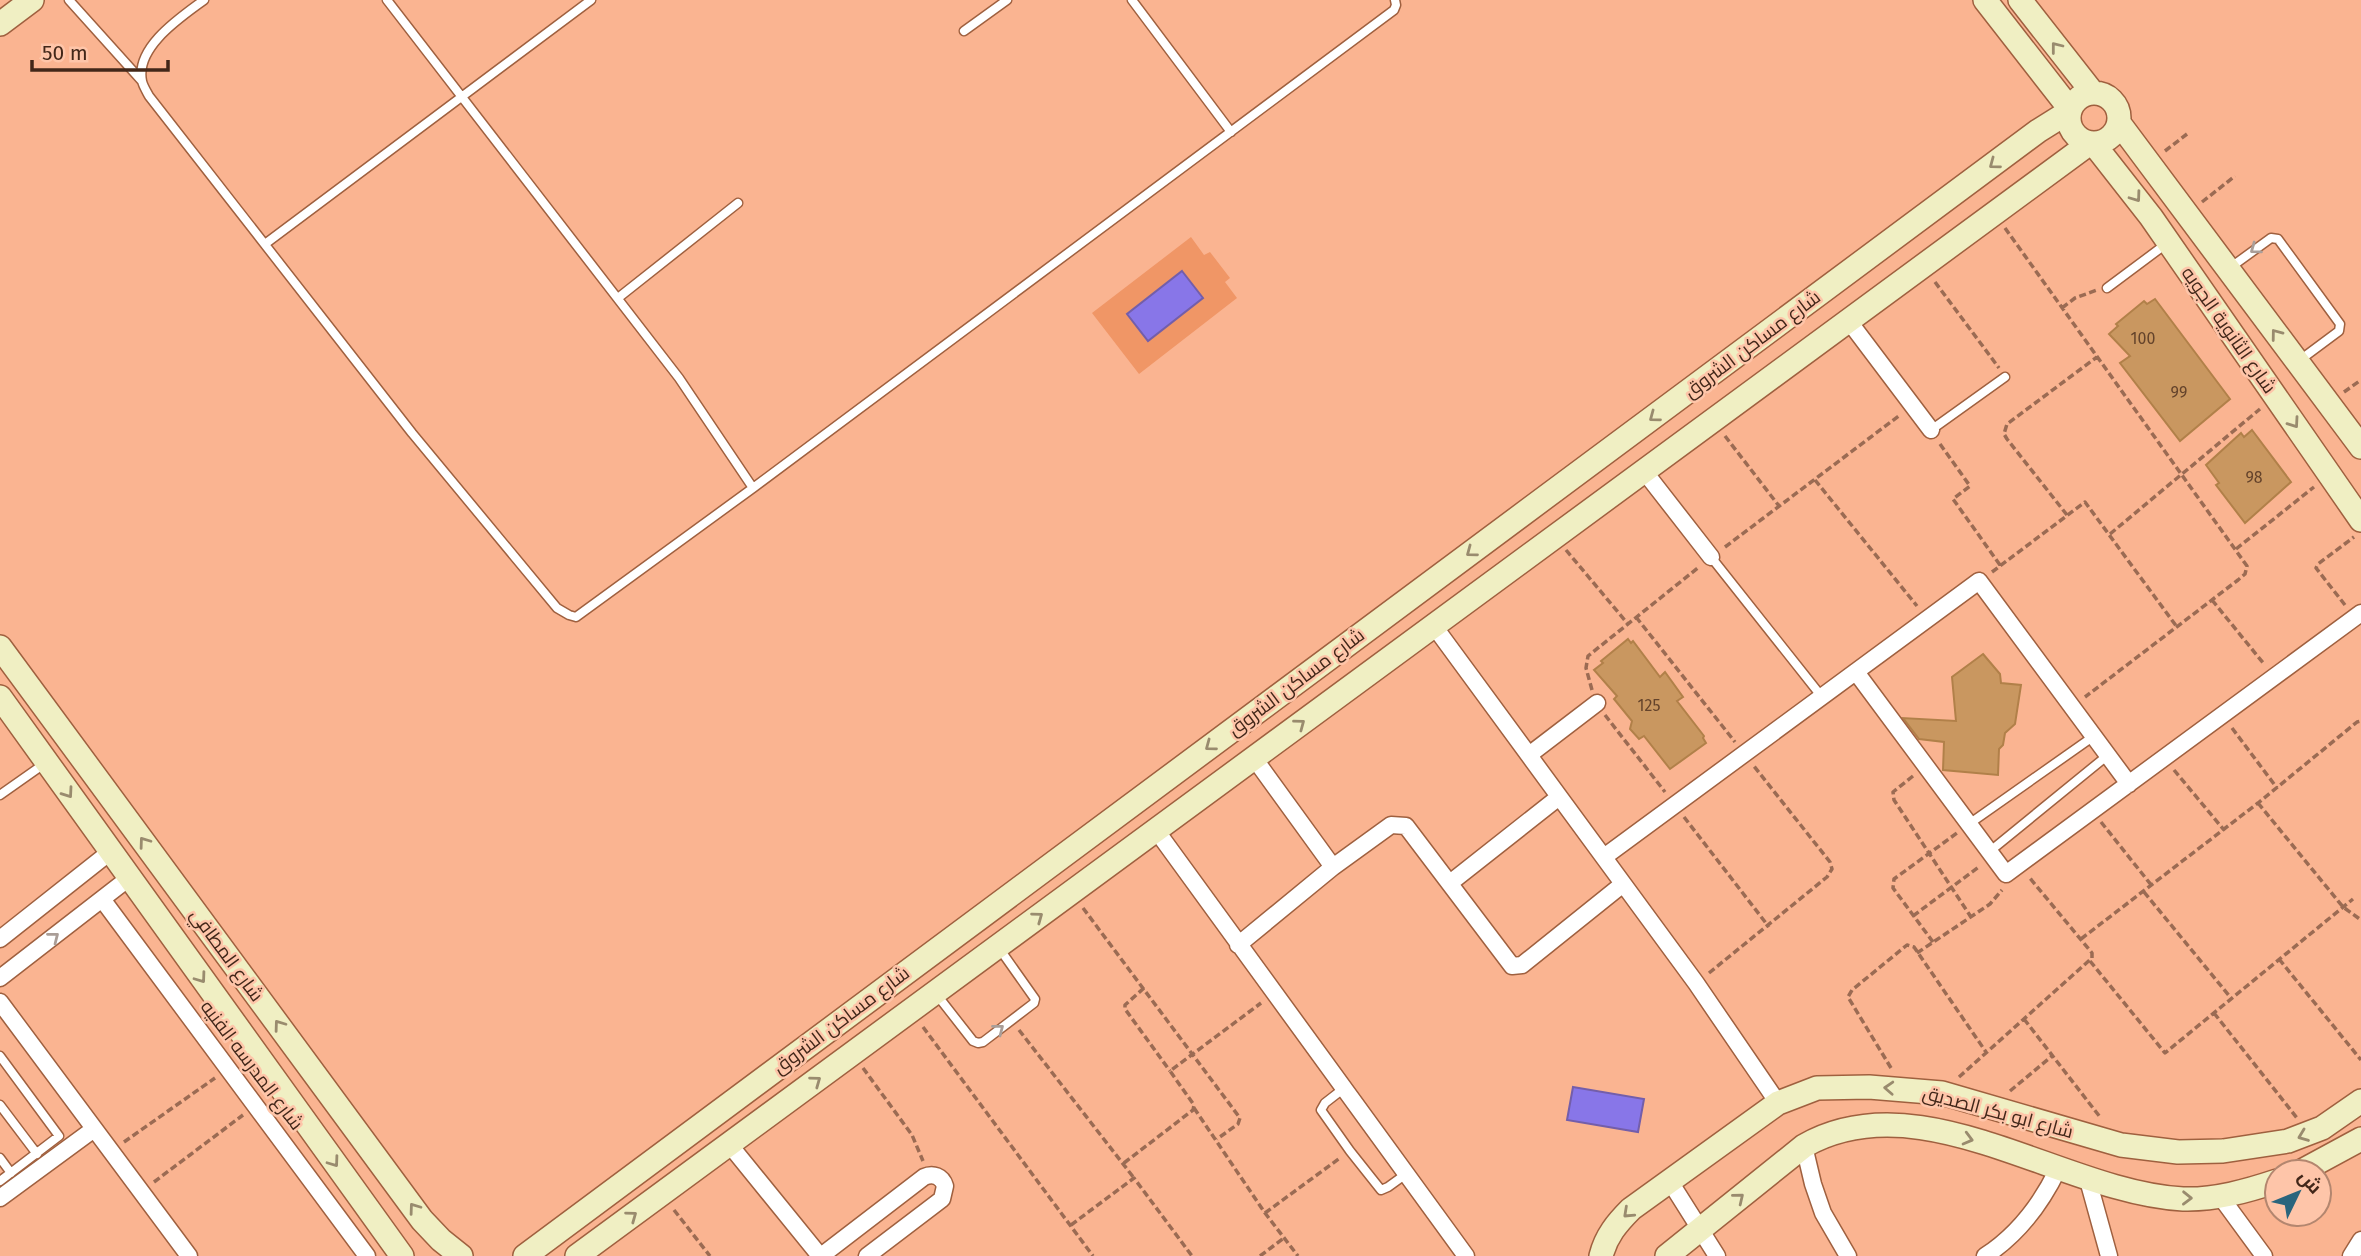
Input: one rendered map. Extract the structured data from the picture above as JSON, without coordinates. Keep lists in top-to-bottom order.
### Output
{
  "streets": {
    "street": [
      "شارع الثانوية الجويه",
      "شارع مساكن الشروق",
      "شارع المطافي",
      "شارع المدرسه الفنيه",
      "شارع ابو بكر الصديق"
    ]
  },
  "crossings": [
    ["شارع الثانوية الجويه", "شارع مساكن الشروق"]
  ],
  "house_numbers": [
    "100",
    "99",
    "98",
    "125"
  ],
  "scale_bar": "50 m",
  "north": "top right"
}
